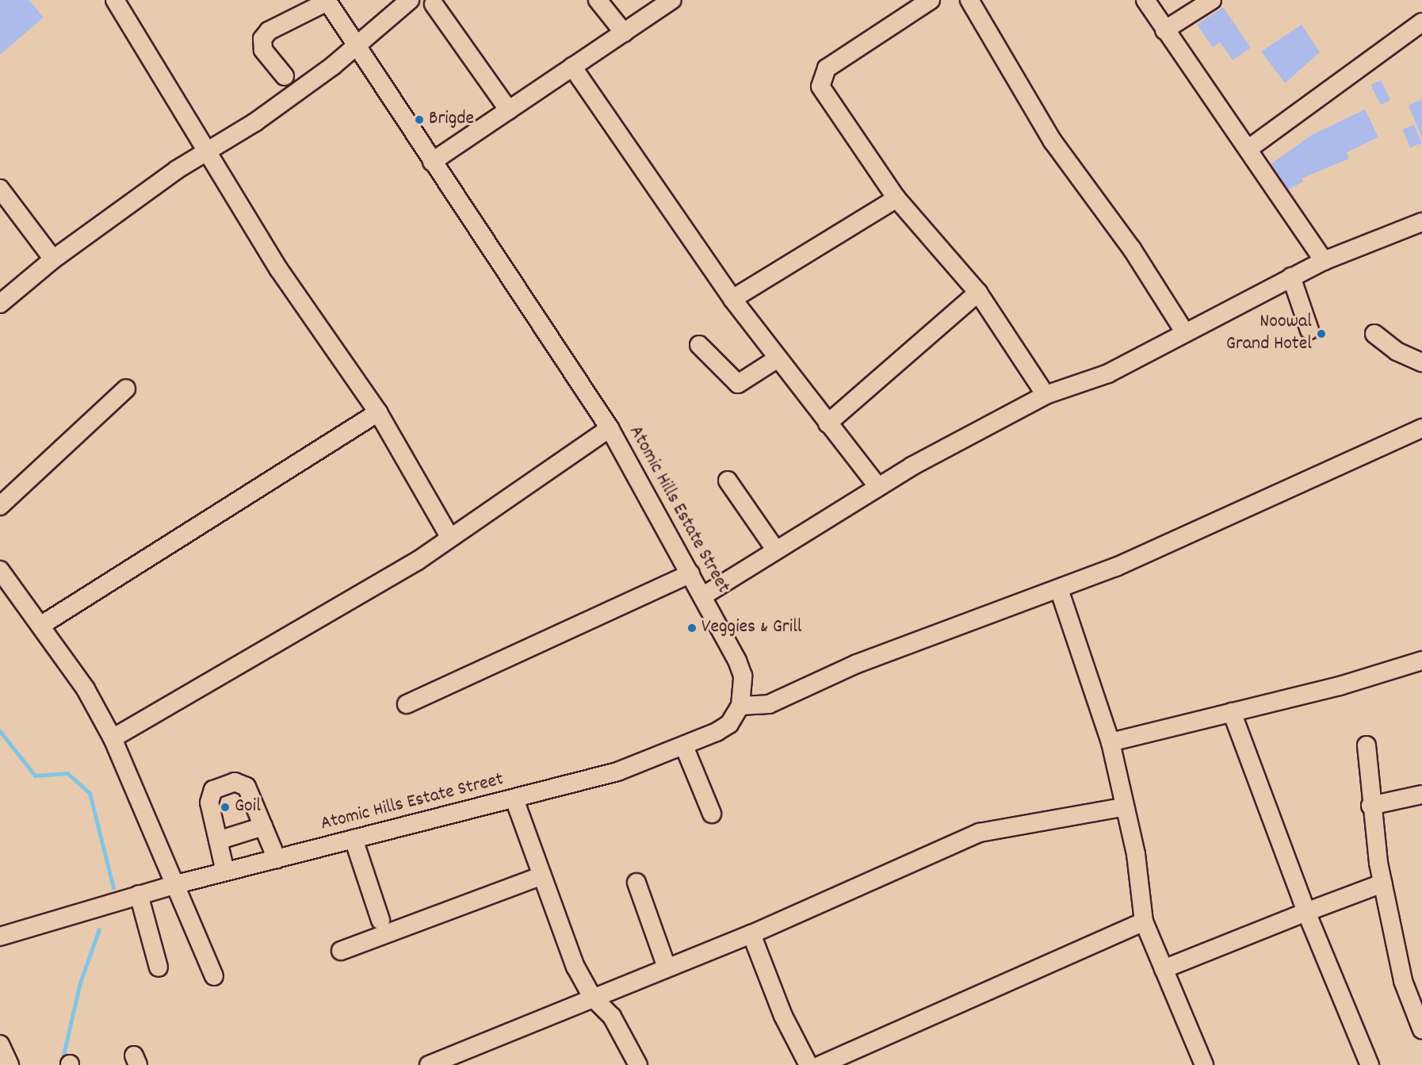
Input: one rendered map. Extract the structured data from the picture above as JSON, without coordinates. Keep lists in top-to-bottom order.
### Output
{
  "streets": {
    "street": ["Atomic Hills Estate Street"]
  },
  "places": [
    "Brigde",
    "Noowal Grand Hotel",
    "Veggies & Grill",
    "Goil"
  ]
}
